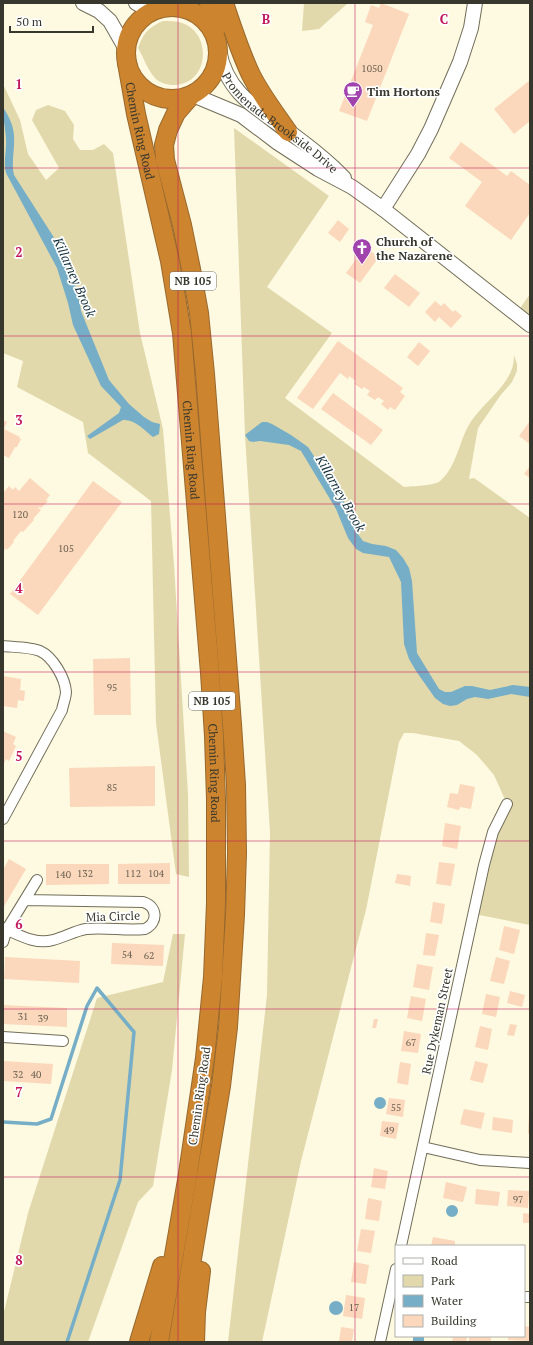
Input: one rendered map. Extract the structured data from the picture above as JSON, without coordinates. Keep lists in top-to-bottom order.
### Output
{
  "streets": {
    "highway": ["Chemin Ring Road", "NB 105"],
    "street": ["Promenade Brookside Drive", "Mia Circle", "Rue Dykeman Street"]
  },
  "crossings": [
    ["Promenade Brookside Drive", "Chemin Ring Road"]
  ],
  "water": ["Killarney Brook"],
  "places": {
    "cafe": ["Tim Hortons"],
    "church": ["Church of the Nazarene"]
  },
  "house_numbers": [
    "1050",
    "120",
    "105",
    "95",
    "85",
    "132",
    "112",
    "104",
    "140",
    "54",
    "62",
    "31",
    "39",
    "67",
    "32",
    "40",
    "55",
    "49",
    "97",
    "17"
  ],
  "legend": [
    "Road",
    "Park",
    "Water",
    "Building"
  ],
  "scale_bar": "50 m",
  "grid": {
    "columns": ["B", "C"],
    "rows": [
      "1",
      "2",
      "3",
      "4",
      "5",
      "6",
      "7",
      "8"
    ]
  }
}
